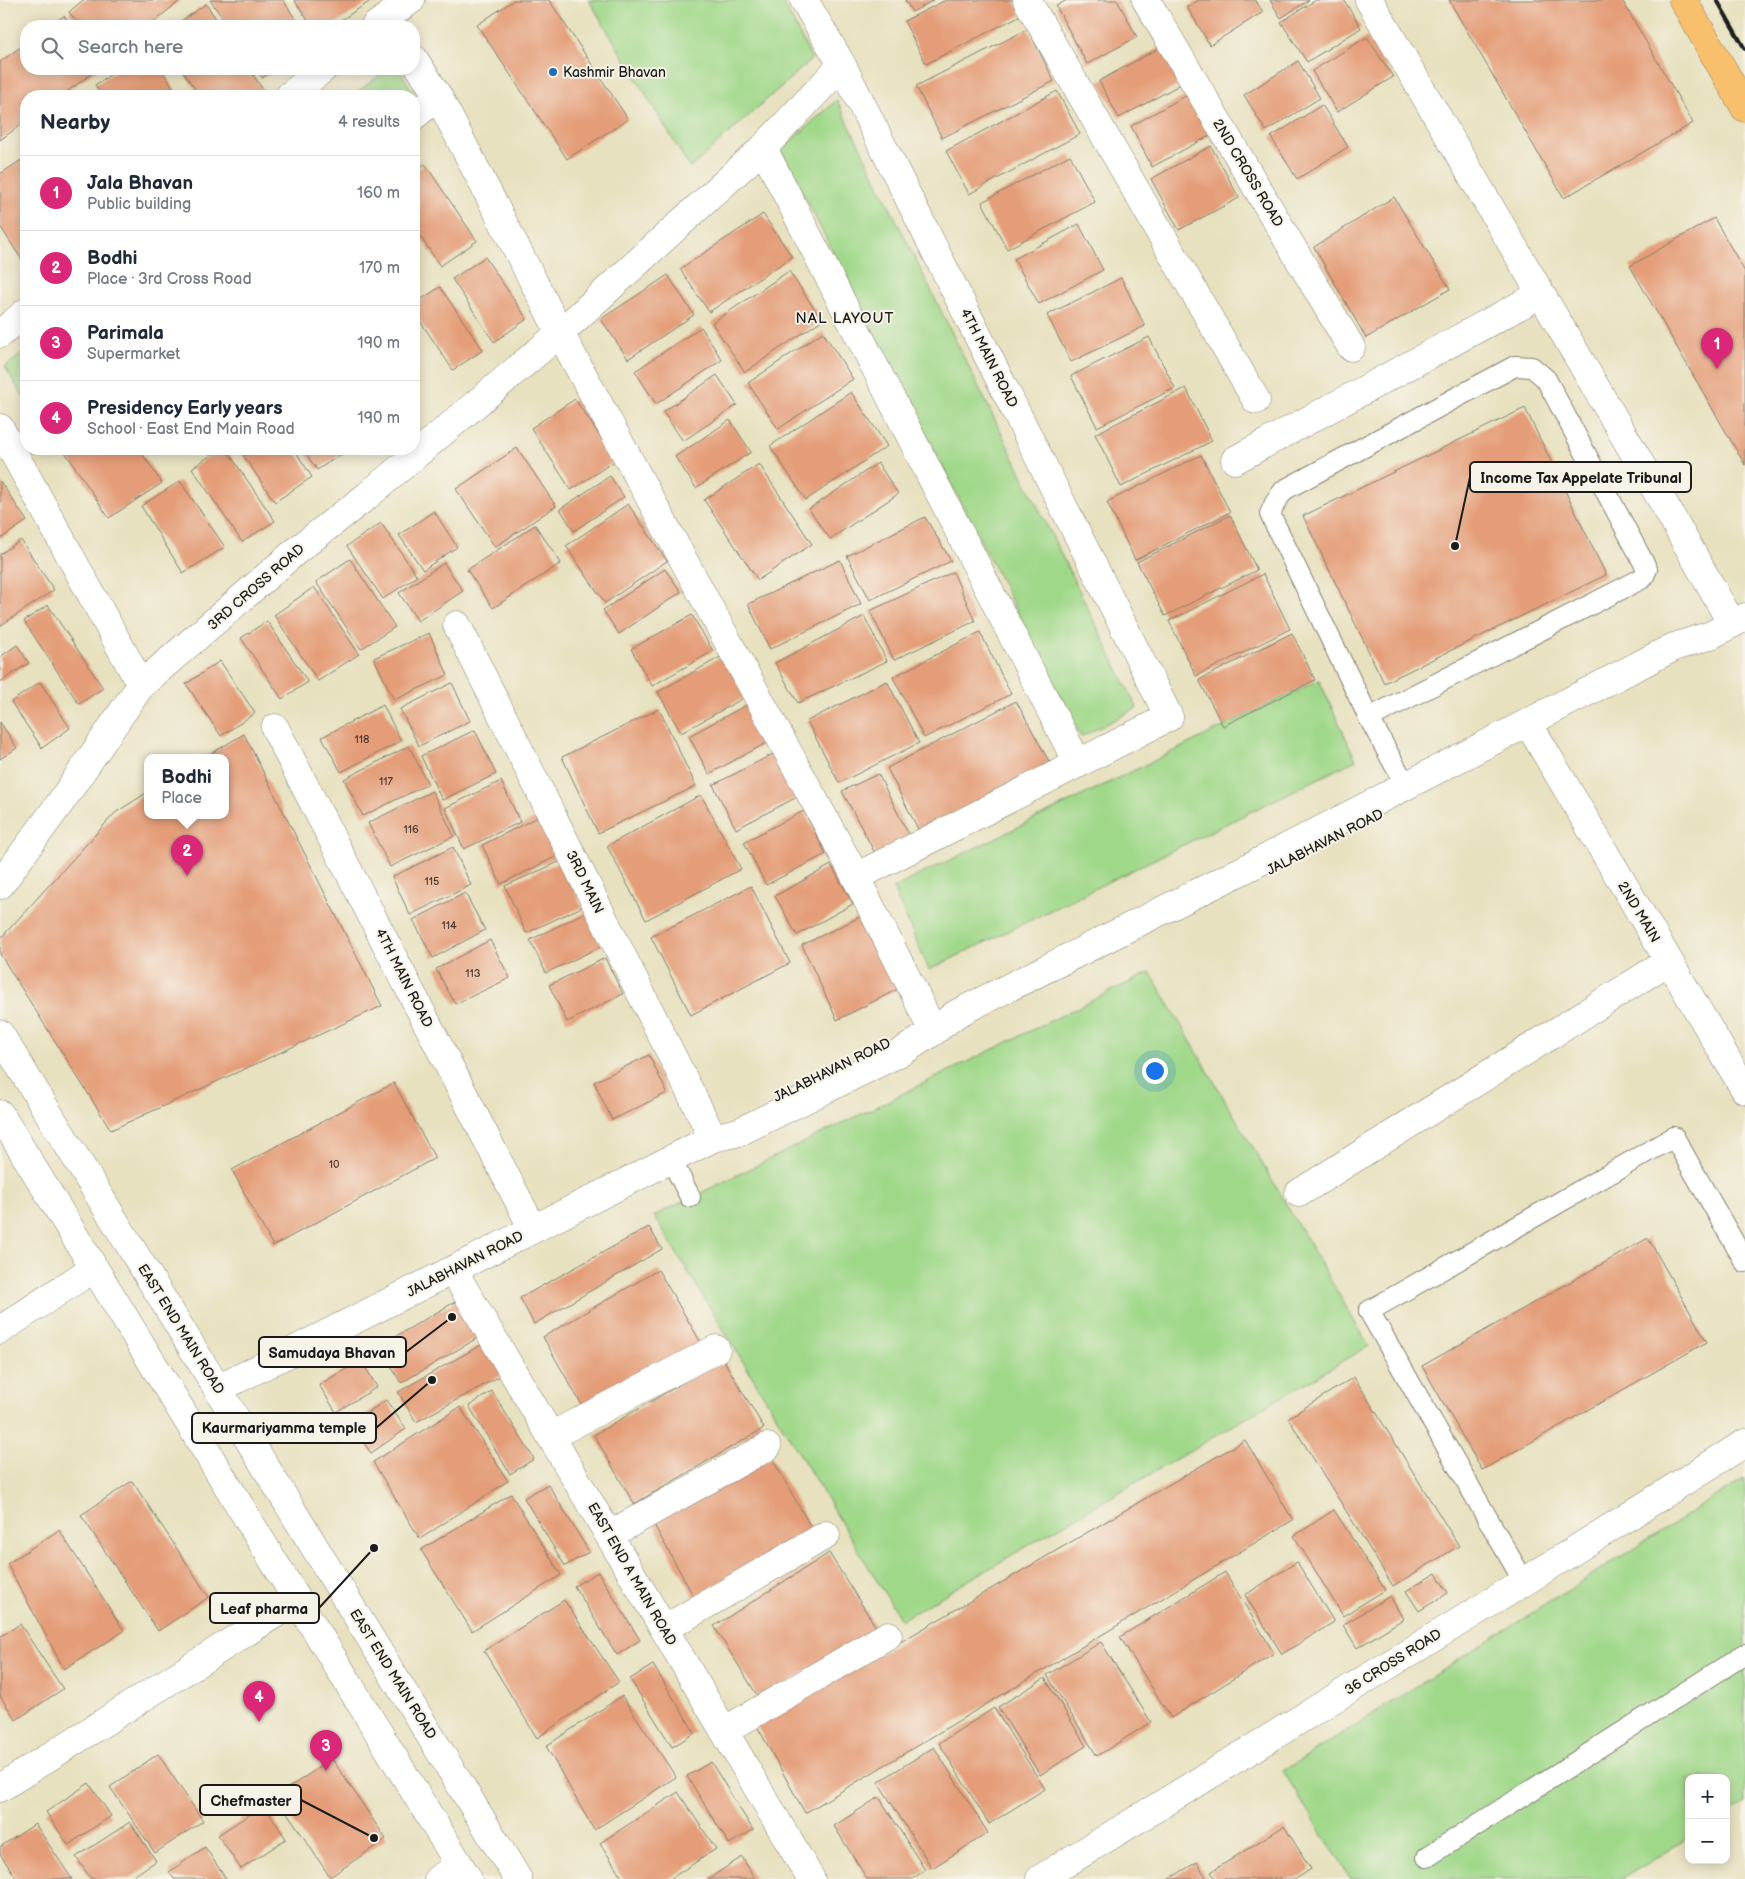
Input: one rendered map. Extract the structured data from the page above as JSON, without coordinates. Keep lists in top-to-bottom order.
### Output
{
  "streets": {
    "street": [
      "2ND CROSS ROAD",
      "4TH MAIN ROAD",
      "3RD CROSS ROAD",
      "JALABHAVAN ROAD",
      "3RD MAIN",
      "2ND MAIN",
      "EAST END MAIN ROAD",
      "EAST END A MAIN ROAD",
      "36 CROSS ROAD"
    ]
  },
  "crossings": [
    ["4TH MAIN ROAD", "3RD CROSS ROAD"],
    ["4TH MAIN ROAD", "JALABHAVAN ROAD"],
    ["JALABHAVAN ROAD", "3RD MAIN"],
    ["JALABHAVAN ROAD", "2ND MAIN"],
    ["JALABHAVAN ROAD", "EAST END MAIN ROAD"],
    ["JALABHAVAN ROAD", "EAST END A MAIN ROAD"]
  ],
  "districts": ["NAL LAYOUT"],
  "places": [
    "Kashmir Bhavan",
    "Income Tax Appelate Tribunal",
    "Samudaya Bhavan",
    "Kaurmariyamma temple",
    "Leaf pharma",
    "Chefmaster"
  ],
  "house_numbers": [
    "118",
    "117",
    "116",
    "115",
    "114",
    "113",
    "10"
  ],
  "page": {
    "search": "Search here",
    "heading": ["Nearby", "4 results"],
    "list": [
      {
        "mark": "1",
        "name": "Jala Bhavan",
        "note": "Public building",
        "value": "160 m"
      },
      {
        "mark": "2",
        "name": "Bodhi",
        "note": "Place · 3rd Cross Road",
        "value": "170 m"
      },
      {
        "mark": "3",
        "name": "Parimala",
        "note": "Supermarket",
        "value": "190 m"
      },
      {
        "mark": "4",
        "name": "Presidency Early years",
        "note": "School · East End Main Road",
        "value": "190 m"
      }
    ],
    "pins": [
      "1",
      "2",
      "4",
      "3"
    ],
    "popup": ["Bodhi", "Place"],
    "map_buttons": ["+", "−"]
  }
}
